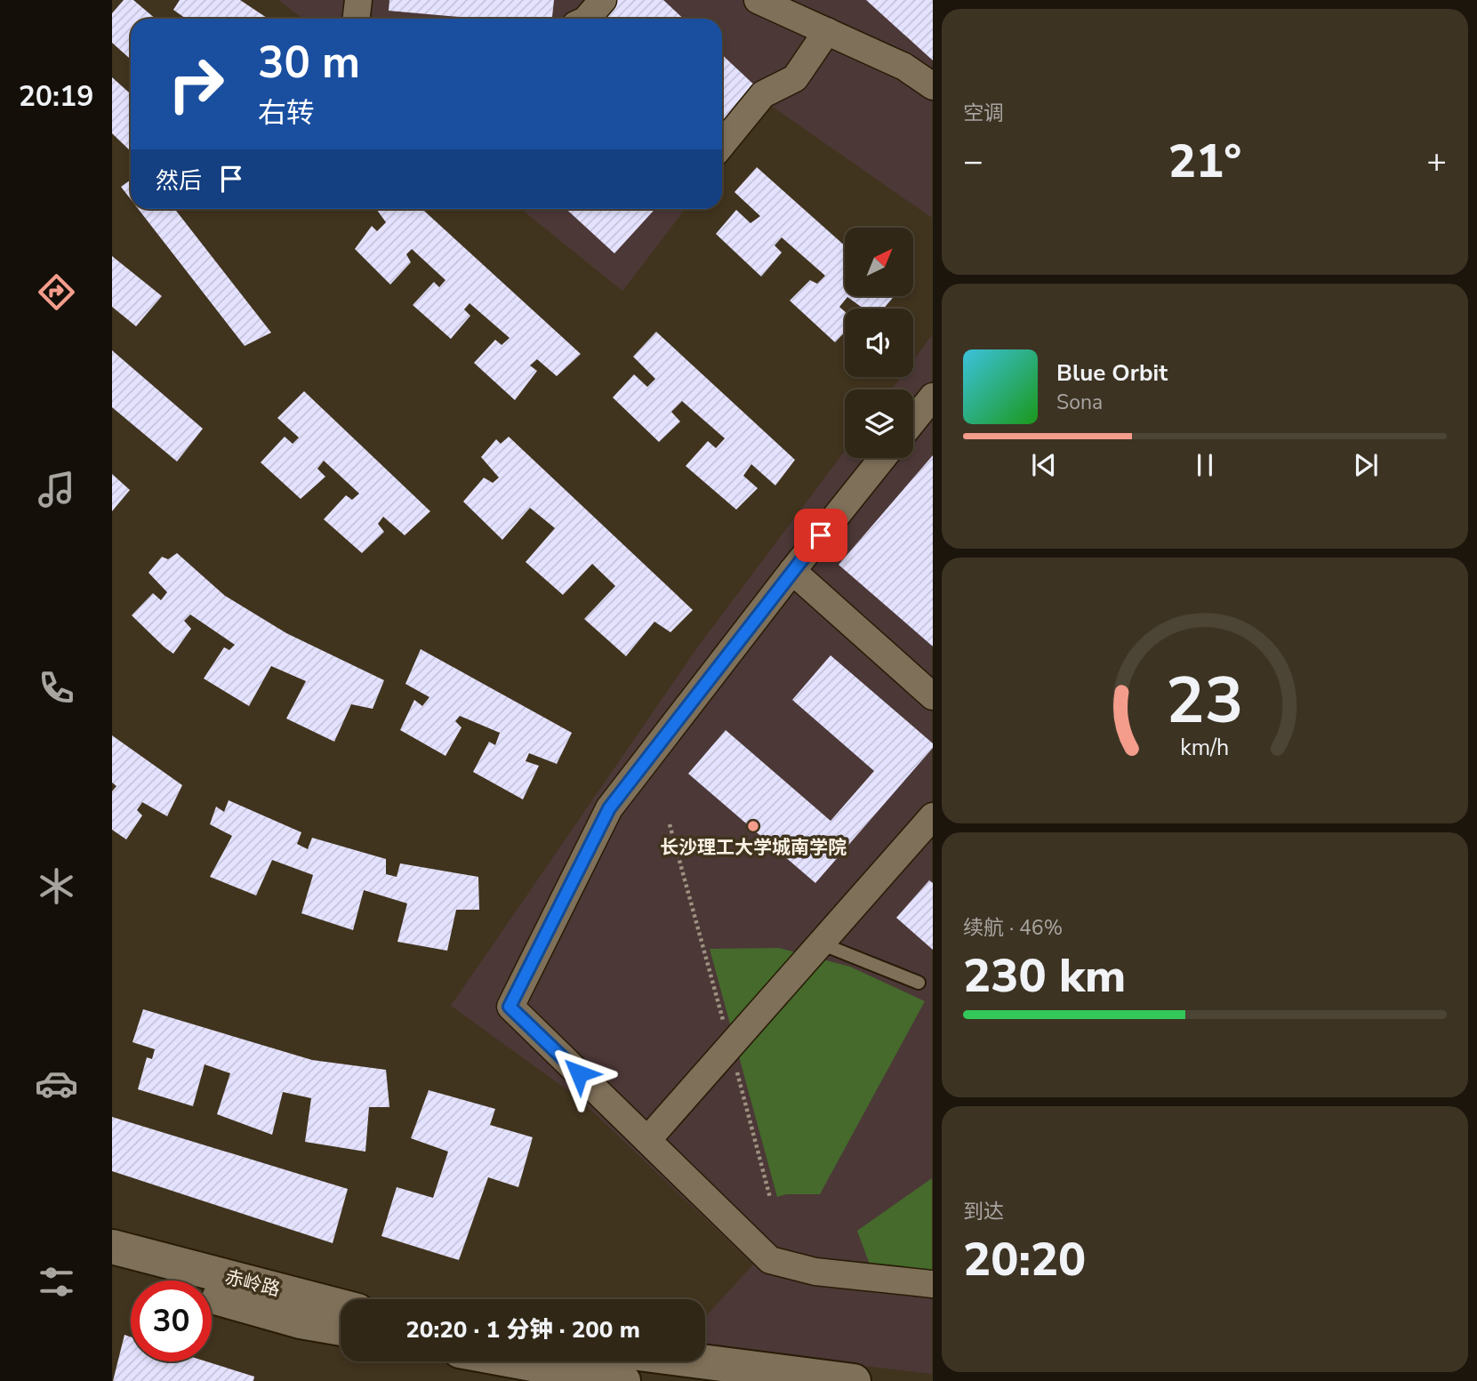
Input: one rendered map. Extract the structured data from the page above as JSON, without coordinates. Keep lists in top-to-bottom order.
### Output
{
  "streets": {
    "main road": ["赤岭路"]
  },
  "places": ["长沙理工大学城南学院"],
  "north": "top right",
  "page": {
    "tabs": "20:19",
    "tile": [
      "空调",
      ["续航 · 46%", "230 km"],
      ["到达", "20:20"]
    ],
    "turn": ["30 m", "右转"],
    "heat": ["−", "21°", "+"],
    "then": "然后",
    "song": ["Blue Orbit", "Sona"],
    "limit": "30",
    "trip": "20:20 · 1 分钟 · 200 m",
    "gauge": ["23", "km/h"]
  }
}
